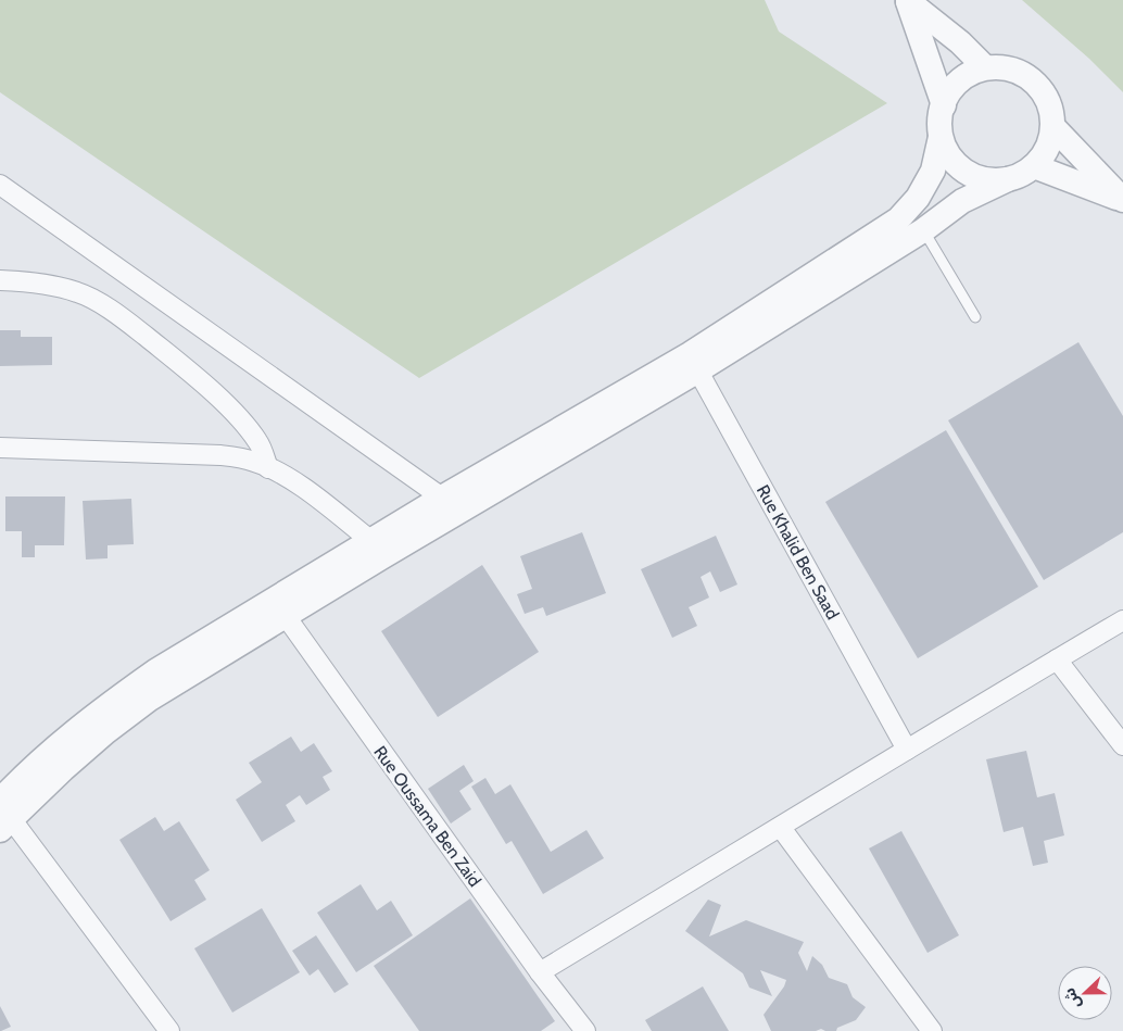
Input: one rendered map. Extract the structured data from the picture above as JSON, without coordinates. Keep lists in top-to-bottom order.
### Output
{
  "streets": {
    "street": ["Rue Khalid Ben Saad", "Rue Oussama Ben Zaid"]
  },
  "north": "left"
}
